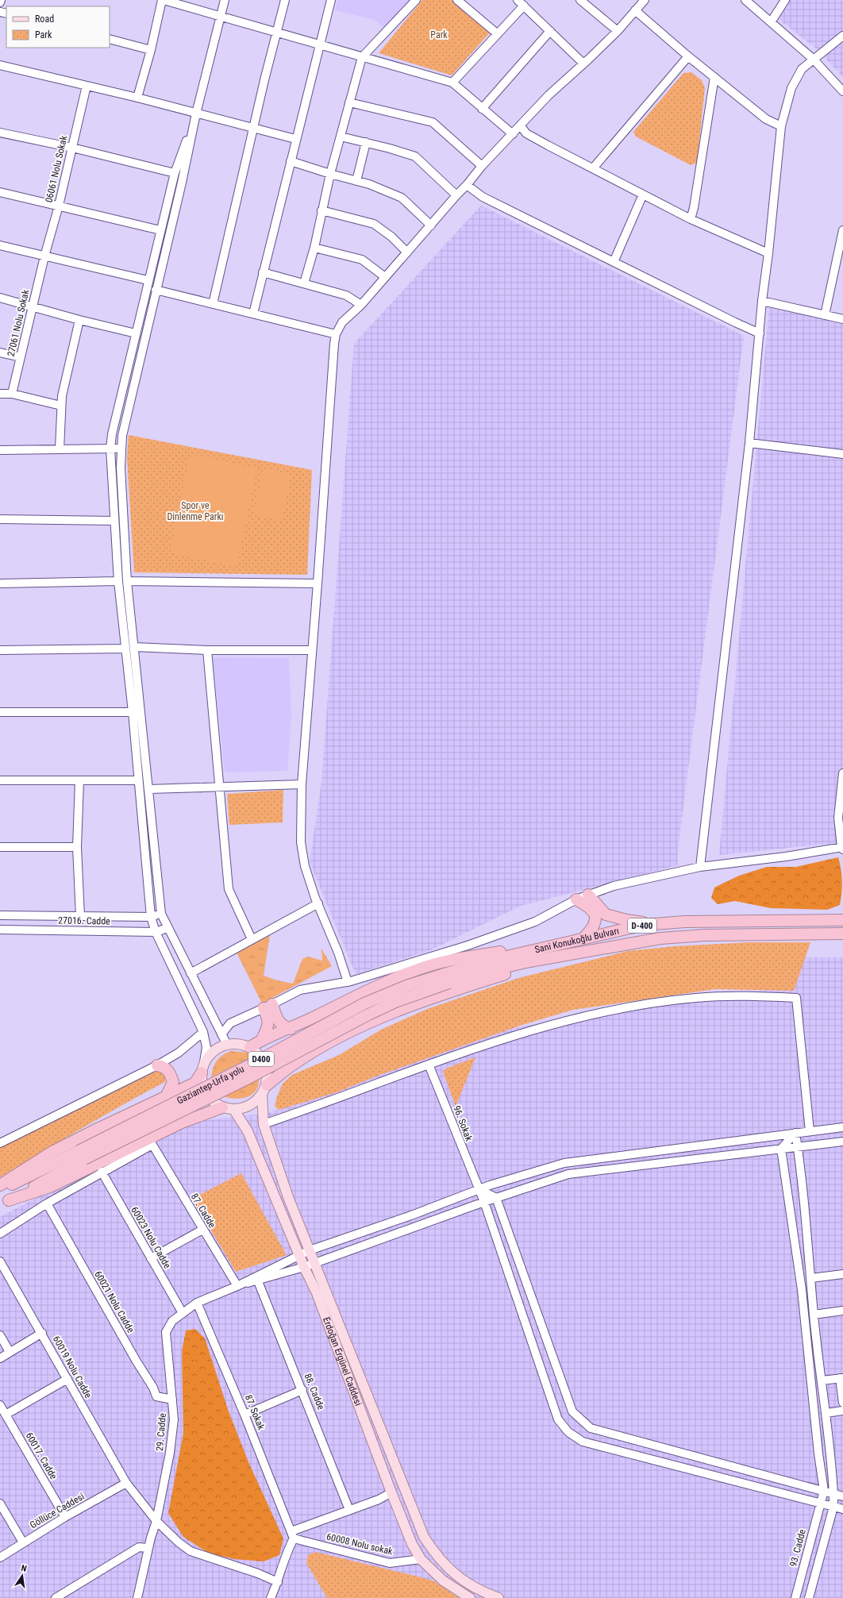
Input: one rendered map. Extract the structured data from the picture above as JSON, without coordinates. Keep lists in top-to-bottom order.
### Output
{
  "streets": {
    "highway": [
      "D-400",
      "Sani Konukoğlu Bulvarı",
      "D400",
      "Gaziantep-Urfa yolu"
    ],
    "main road": ["Erdoğan Ergünel Caddesi"],
    "street": [
      "06061 Nolu Sokak",
      "27061 Nolu Sokak",
      "27016. Cadde",
      "96. Sokak",
      "87. Cadde",
      "60023 Nolu Cadde",
      "60021 Nolu Cadde",
      "60019 Nolu Cadde",
      "88. Cadde",
      "87. Sokak",
      "29. Cadde",
      "60017. Cadde",
      "Göllüce Caddesi",
      "60008 Nolu sokak",
      "93. Cadde"
    ]
  },
  "crossings": [
    ["06061 Nolu Sokak", "27061 Nolu Sokak"],
    ["Sani Konukoğlu Bulvarı", "Gaziantep-Urfa yolu"],
    ["D400", "Gaziantep-Urfa yolu"],
    ["96. Sokak", "93. Cadde"],
    ["87. Cadde", "60023 Nolu Cadde"],
    ["87. Cadde", "29. Cadde"],
    ["60023 Nolu Cadde", "29. Cadde"],
    ["60021 Nolu Cadde", "29. Cadde"],
    ["Erdoğan Ergünel Caddesi", "60008 Nolu sokak"],
    ["60019 Nolu Cadde", "29. Cadde"],
    ["60019 Nolu Cadde", "Göllüce Caddesi"],
    ["87. Sokak", "29. Cadde"],
    ["87. Sokak", "60008 Nolu sokak"],
    ["60017. Cadde", "Göllüce Caddesi"]
  ],
  "parks": ["Park", "Spor ve Dinlenme Parkı"],
  "legend": ["Road", "Park"],
  "north": "top"
}
